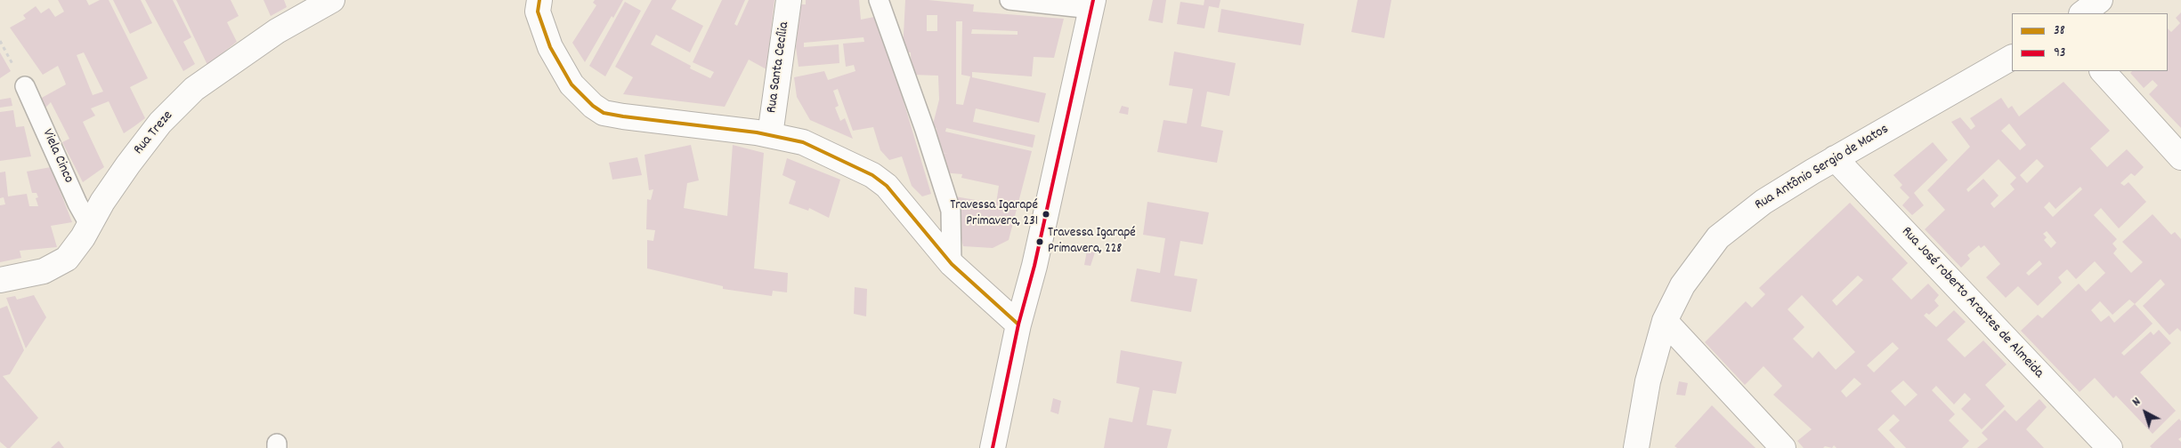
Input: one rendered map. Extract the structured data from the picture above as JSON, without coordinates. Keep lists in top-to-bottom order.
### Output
{
  "streets": {
    "street": [
      "Rua Santa Cecília",
      "Rua Treze",
      "Rua Antônio Sergio de Matos",
      "Rua José roberto Arantes de Almeida"
    ],
    "lane": ["Viela Cinco"]
  },
  "crossings": [
    ["Rua Treze", "Viela Cinco"],
    ["Rua Antônio Sergio de Matos", "Rua José roberto Arantes de Almeida"]
  ],
  "places": ["Travessa Igarapé Primavera, 231", "Travessa Igarapé Primavera, 228"],
  "lines": ["transit line 38", "transit line 93"],
  "legend": ["38", "93"],
  "north": "top left"
}
